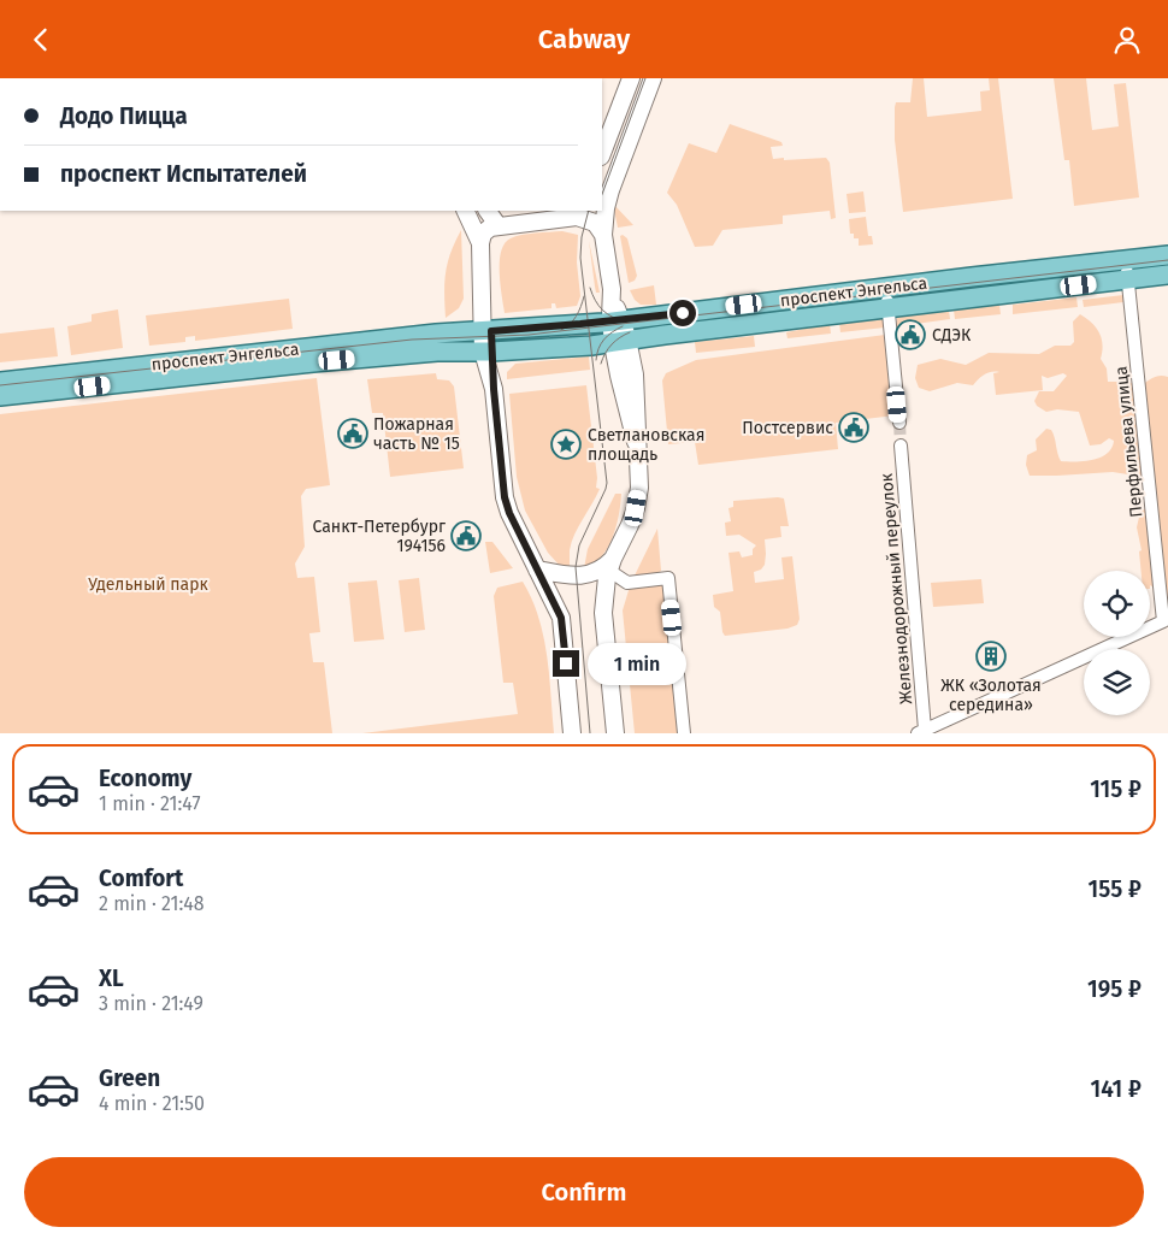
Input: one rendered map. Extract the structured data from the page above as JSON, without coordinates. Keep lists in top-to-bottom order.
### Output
{
  "streets": {
    "main road": ["проспект Энгельса"],
    "street": ["Перфильева улица", "Железнодорожный переулок"]
  },
  "crossings": [
    ["проспект Энгельса", "Перфильева улица"],
    ["Перфильева улица", "Железнодорожный переулок"]
  ],
  "parks": ["Удельный парк"],
  "places": {
    "public building": [
      "СДЭК",
      "Постсервис",
      "Пожарная часть № 15",
      "Санкт-Петербург 194156"
    ],
    "place": ["Светлановская площадь"],
    "building": ["ЖК «Золотая середина»"]
  },
  "page": {
    "header": "Cabway",
    "banner": ["Додо Пицца", "проспект Испытателей"],
    "bubble": "1 min",
    "list": [
      {
        "name": "Economy",
        "note": "1 min · 21:47",
        "value": "115 ₽"
      },
      {
        "name": "Comfort",
        "note": "2 min · 21:48",
        "value": "155 ₽"
      },
      {
        "name": "XL",
        "note": "3 min · 21:49",
        "value": "195 ₽"
      },
      {
        "name": "Green",
        "note": "4 min · 21:50",
        "value": "141 ₽"
      }
    ],
    "buttons": "Confirm"
  }
}
